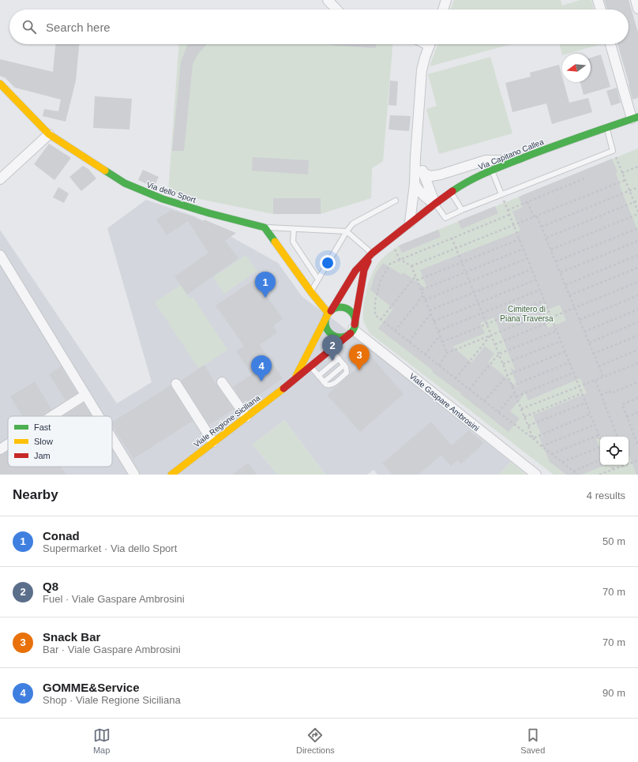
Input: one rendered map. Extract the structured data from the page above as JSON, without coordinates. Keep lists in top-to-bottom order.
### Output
{
  "streets": {
    "main road": ["Via Capitano Callea", "Via dello Sport", "Viale Regione Siciliana"],
    "street": ["Viale Gaspare Ambrosini"]
  },
  "crossings": [
    ["Via Capitano Callea", "Viale Gaspare Ambrosini"],
    ["Via Capitano Callea", "Viale Regione Siciliana"],
    ["Viale Gaspare Ambrosini", "Viale Regione Siciliana"]
  ],
  "parks": ["Cimitero di Piana Traversa"],
  "legend": ["Fast", "Slow", "Jam"],
  "north": "left",
  "page": {
    "search": "Search here",
    "pins": [
      "1",
      "2",
      "3",
      "4"
    ],
    "heading": ["Nearby", "4 results"],
    "list": [
      {
        "mark": "1",
        "name": "Conad",
        "note": "Supermarket · Via dello Sport",
        "value": "50 m"
      },
      {
        "mark": "2",
        "name": "Q8",
        "note": "Fuel · Viale Gaspare Ambrosini",
        "value": "70 m"
      },
      {
        "mark": "3",
        "name": "Snack Bar",
        "note": "Bar · Viale Gaspare Ambrosini",
        "value": "70 m"
      },
      {
        "mark": "4",
        "name": "GOMME&Service",
        "note": "Shop · Viale Regione Siciliana",
        "value": "90 m"
      }
    ],
    "nav": ["Map", "Directions", "Saved"]
  }
}
